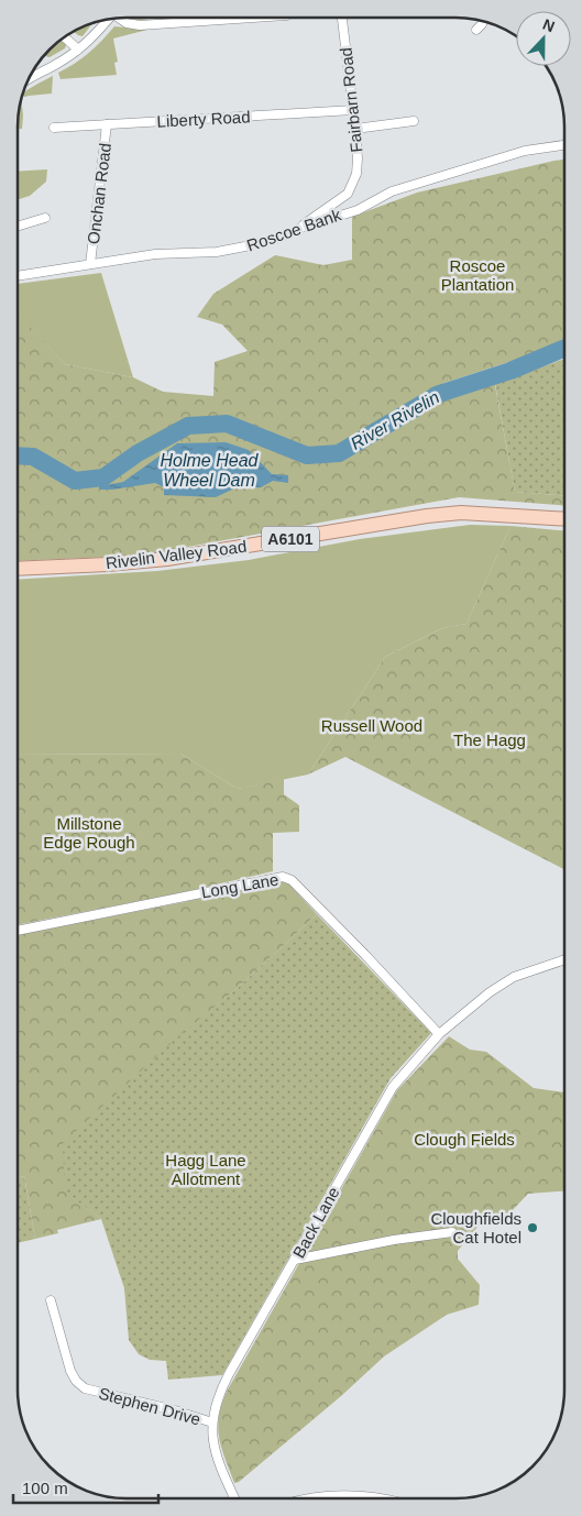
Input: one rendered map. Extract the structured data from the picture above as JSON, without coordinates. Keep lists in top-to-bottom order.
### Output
{
  "streets": {
    "main road": ["A6101", "Rivelin Valley Road"],
    "street": [
      "Fairbarn Road",
      "Liberty Road",
      "Onchan Road",
      "Roscoe Bank",
      "Long Lane",
      "Back Lane",
      "Stephen Drive"
    ]
  },
  "crossings": [
    ["Fairbarn Road", "Liberty Road"],
    ["Fairbarn Road", "Roscoe Bank"],
    ["Liberty Road", "Onchan Road"],
    ["Onchan Road", "Roscoe Bank"],
    ["Long Lane", "Back Lane"],
    ["Back Lane", "Stephen Drive"]
  ],
  "water": ["River Rivelin", "Holme Head Wheel Dam"],
  "parks": [
    "Roscoe Plantation",
    "Russell Wood",
    "The Hagg",
    "Millstone Edge Rough",
    "Clough Fields",
    "Hagg Lane Allotment"
  ],
  "places": ["Cloughfields Cat Hotel"],
  "scale_bar": "100 m",
  "north": "top"
}
